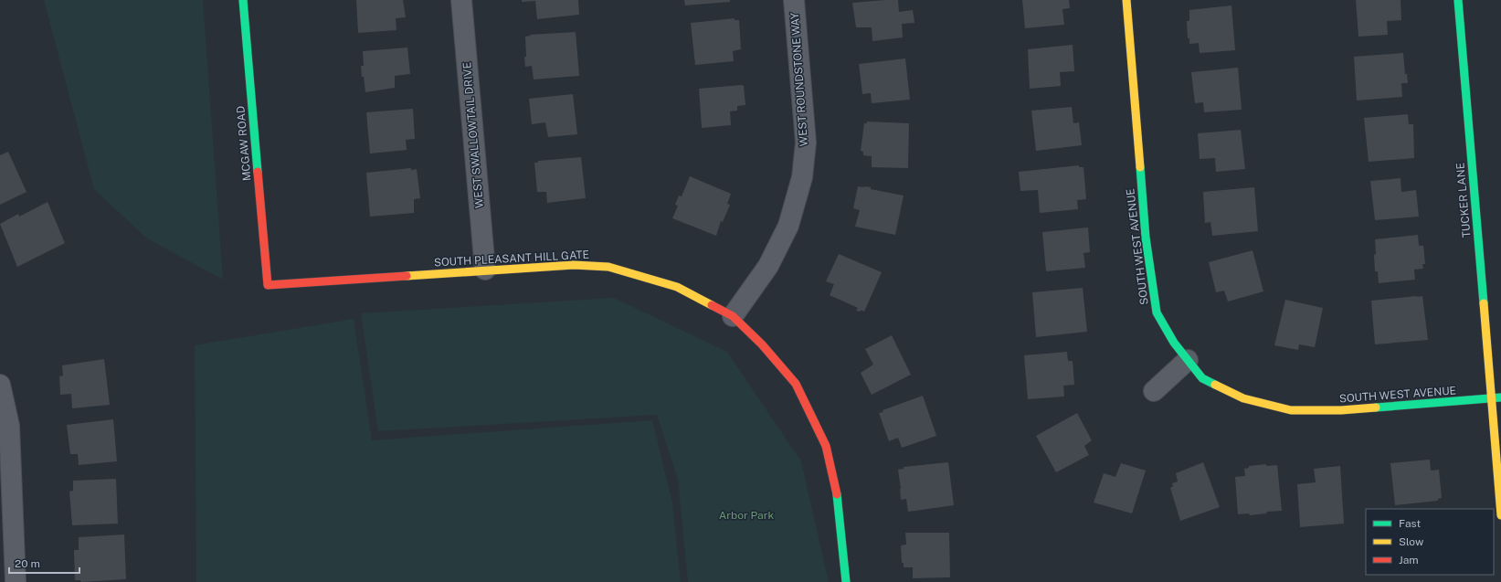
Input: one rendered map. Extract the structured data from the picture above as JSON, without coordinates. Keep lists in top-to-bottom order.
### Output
{
  "streets": {
    "street": [
      "WEST ROUNDSTONE WAY",
      "WEST SWALLOWTAIL DRIVE",
      "MCGAW ROAD",
      "TUCKER LANE",
      "SOUTH WEST AVENUE",
      "SOUTH PLEASANT HILL GATE"
    ]
  },
  "crossings": [
    ["WEST ROUNDSTONE WAY", "SOUTH PLEASANT HILL GATE"],
    ["WEST SWALLOWTAIL DRIVE", "SOUTH PLEASANT HILL GATE"],
    ["MCGAW ROAD", "SOUTH PLEASANT HILL GATE"],
    ["TUCKER LANE", "SOUTH WEST AVENUE"]
  ],
  "parks": ["Arbor Park"],
  "legend": ["Fast", "Slow", "Jam"],
  "scale_bar": "20 m"
}
